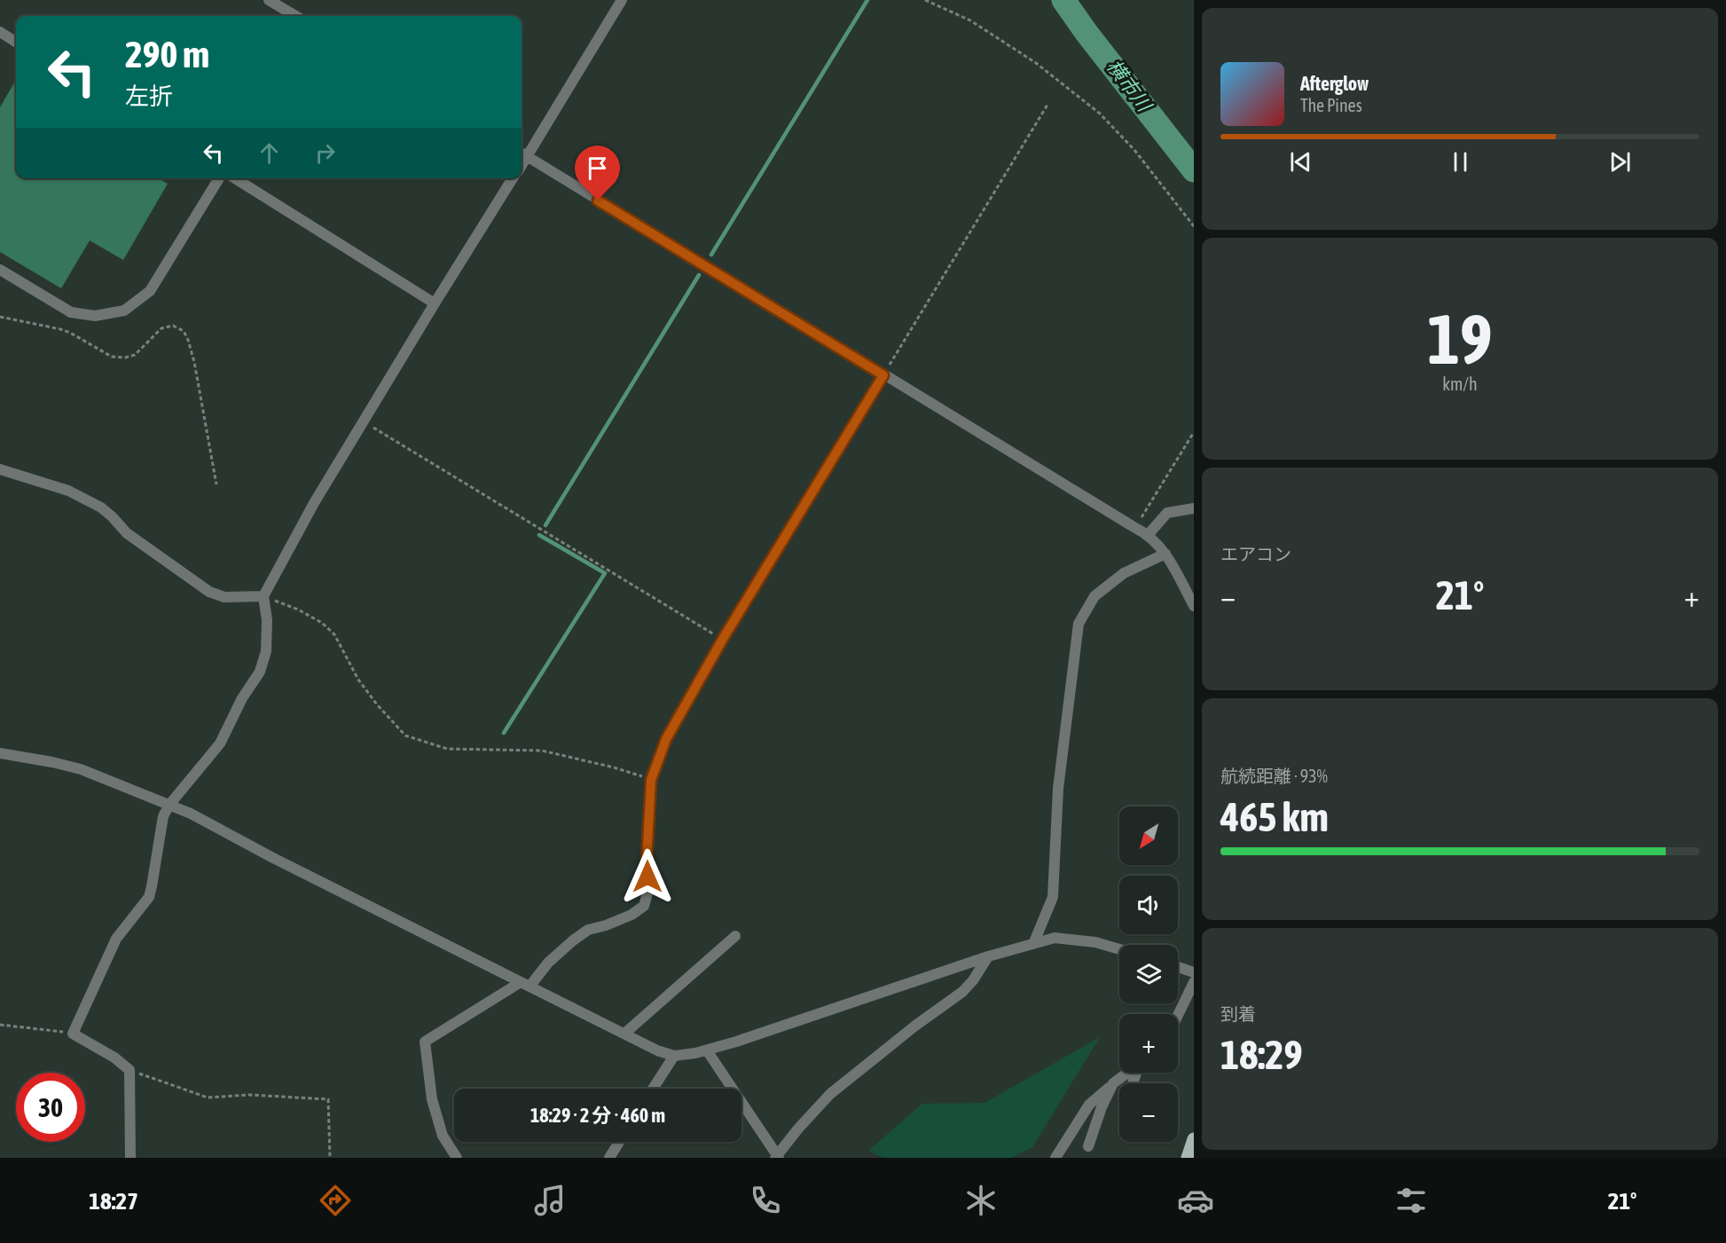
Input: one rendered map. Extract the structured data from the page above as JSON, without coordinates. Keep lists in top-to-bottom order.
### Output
{
  "water": ["横市川"],
  "north": "bottom left",
  "page": {
    "turn": ["290 m", "左折"],
    "song": ["Afterglow", "The Pines"],
    "tile": [
      ["19", "km/h"],
      "エアコン",
      ["航続距離 · 93%", "465 km"],
      ["到着", "18:29"]
    ],
    "heat": ["−", "21°", "+"],
    "map_buttons": ["+", "−"],
    "limit": "30",
    "trip": "18:29 · 2 分 · 460 m",
    "tabs": ["18:27", "21°"]
  }
}
